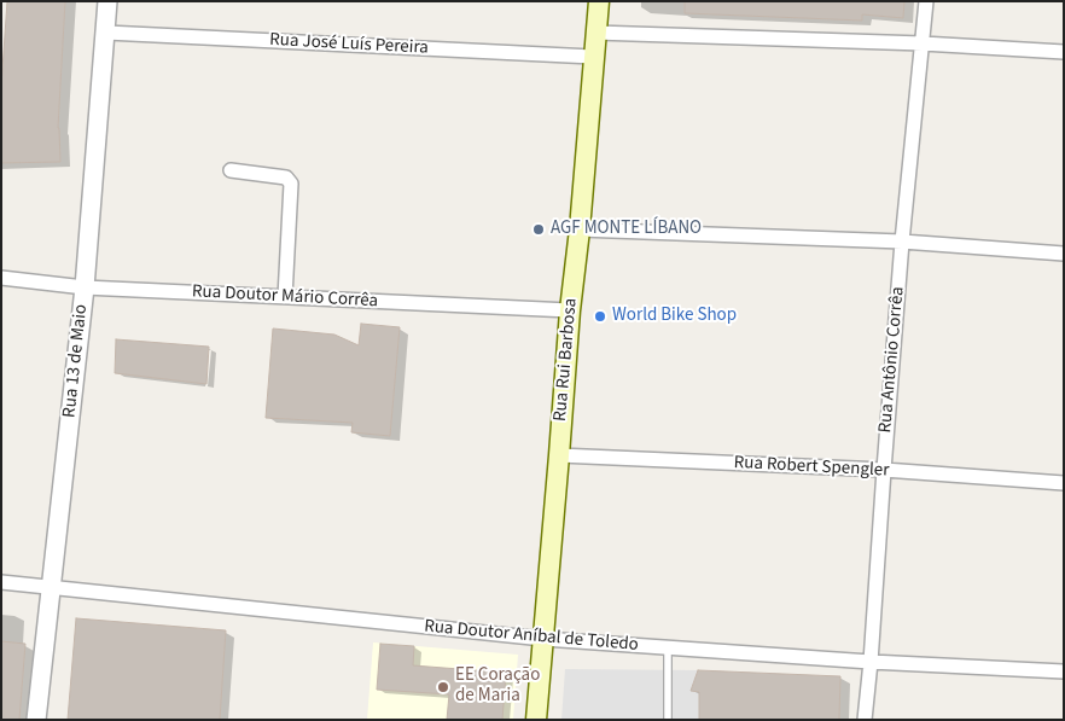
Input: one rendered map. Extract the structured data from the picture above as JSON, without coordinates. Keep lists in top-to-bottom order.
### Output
{
  "streets": {
    "main road": ["Rua Rui Barbosa"],
    "street": [
      "Rua José Luís Pereira",
      "Rua Doutor Mário Corrêa",
      "Rua Antônio Corrêa",
      "Rua 13 de Maio",
      "Rua Robert Spengler",
      "Rua Doutor Aníbal de Toledo"
    ]
  },
  "crossings": [
    ["Rua José Luís Pereira", "Rua Rui Barbosa"],
    ["Rua José Luís Pereira", "Rua 13 de Maio"],
    ["Rua Doutor Mário Corrêa", "Rua Rui Barbosa"],
    ["Rua Doutor Mário Corrêa", "Rua 13 de Maio"],
    ["Rua Rui Barbosa", "Rua Robert Spengler"],
    ["Rua Rui Barbosa", "Rua Doutor Aníbal de Toledo"],
    ["Rua Antônio Corrêa", "Rua Robert Spengler"],
    ["Rua Antônio Corrêa", "Rua Doutor Aníbal de Toledo"],
    ["Rua 13 de Maio", "Rua Doutor Aníbal de Toledo"]
  ],
  "places": ["AGF MONTE LÍBANO", "World Bike Shop", "EE Coração de Maria"]
}
